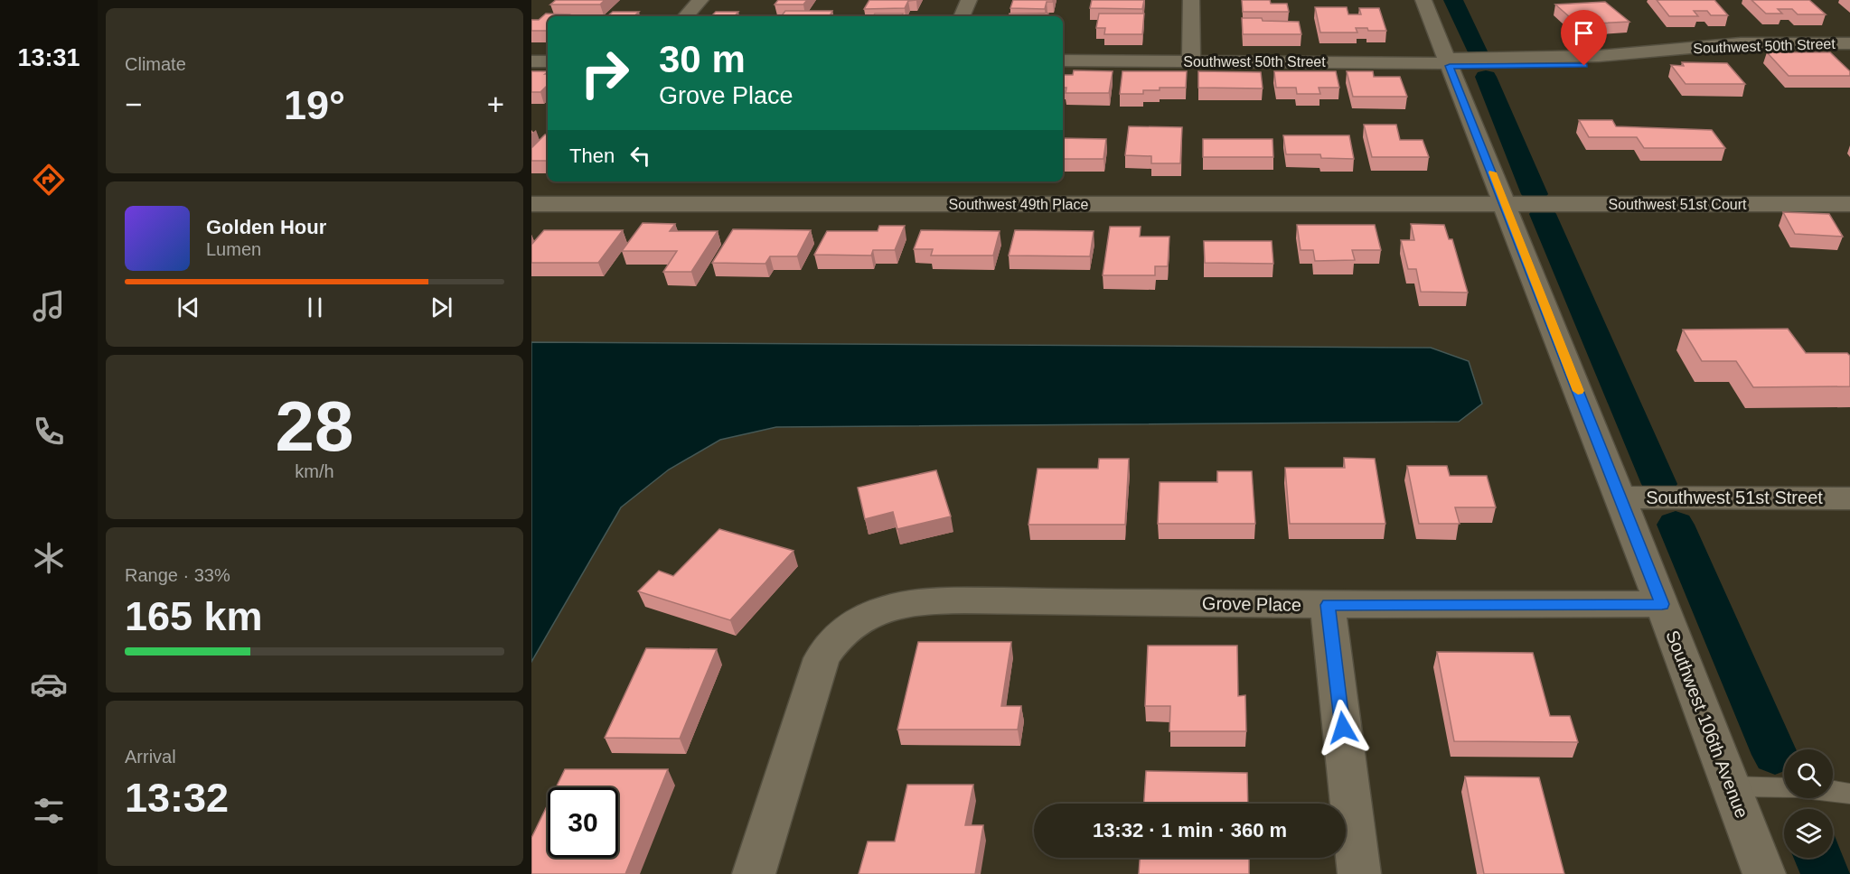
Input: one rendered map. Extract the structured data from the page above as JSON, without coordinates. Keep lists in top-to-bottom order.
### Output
{
  "streets": {
    "street": [
      "Southwest 50th Street",
      "Southwest 49th Place",
      "Southwest 51st Court",
      "Southwest 51st Street",
      "Grove Place",
      "Southwest 106th Avenue"
    ]
  },
  "crossings": [
    ["Southwest 50th Street", "Southwest 106th Avenue"],
    ["Southwest 49th Place", "Southwest 51st Court"],
    ["Southwest 49th Place", "Southwest 106th Avenue"],
    ["Southwest 51st Court", "Southwest 106th Avenue"],
    ["Southwest 51st Street", "Southwest 106th Avenue"],
    ["Grove Place", "Southwest 106th Avenue"]
  ],
  "page": {
    "tabs": "13:31",
    "tile": [
      "Climate",
      ["28", "km/h"],
      ["Range · 33%", "165 km"],
      ["Arrival", "13:32"]
    ],
    "turn": ["30 m", "Grove Place"],
    "heat": ["−", "19°", "+"],
    "then": "Then",
    "song": ["Golden Hour", "Lumen"],
    "limit": "30",
    "trip": "13:32 · 1 min · 360 m"
  }
}
